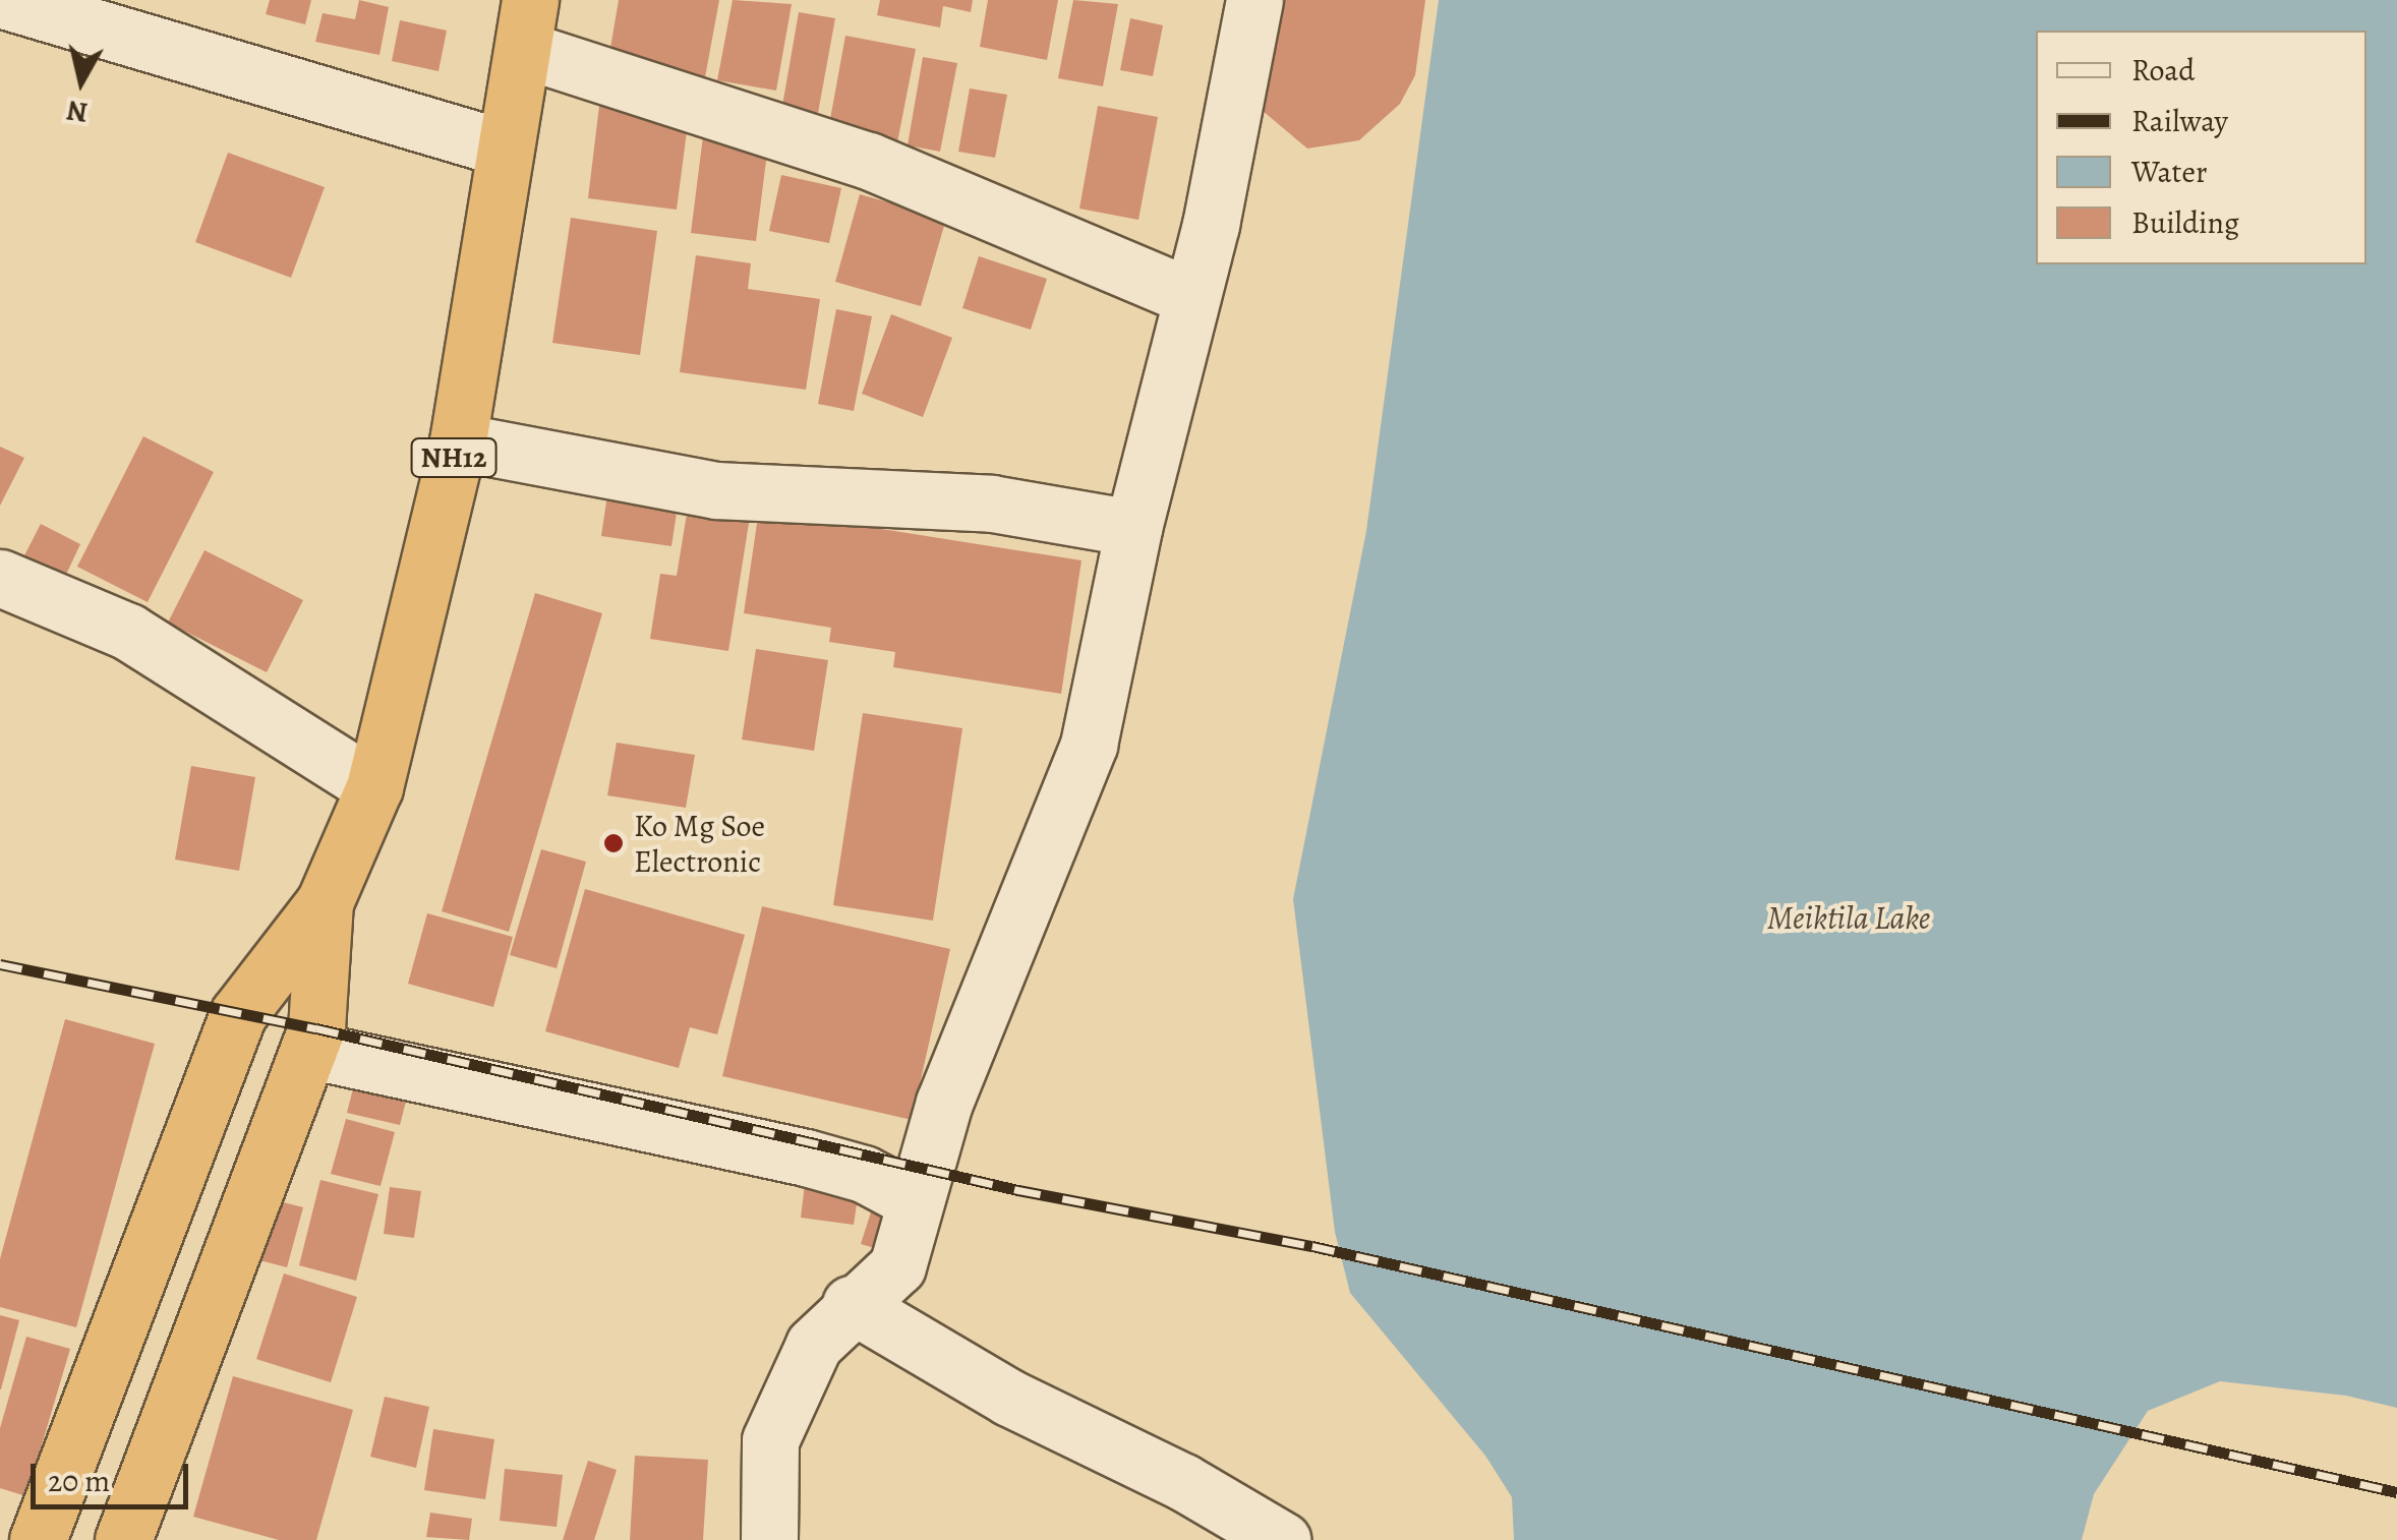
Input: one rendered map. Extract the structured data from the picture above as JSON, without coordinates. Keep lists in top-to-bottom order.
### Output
{
  "streets": {
    "highway": ["NH12"]
  },
  "water": ["Meiktila Lake"],
  "places": ["Ko Mg Soe Electronic"],
  "legend": [
    "Road",
    "Railway",
    "Water",
    "Building"
  ],
  "scale_bar": "20 m",
  "north": "bottom"
}
